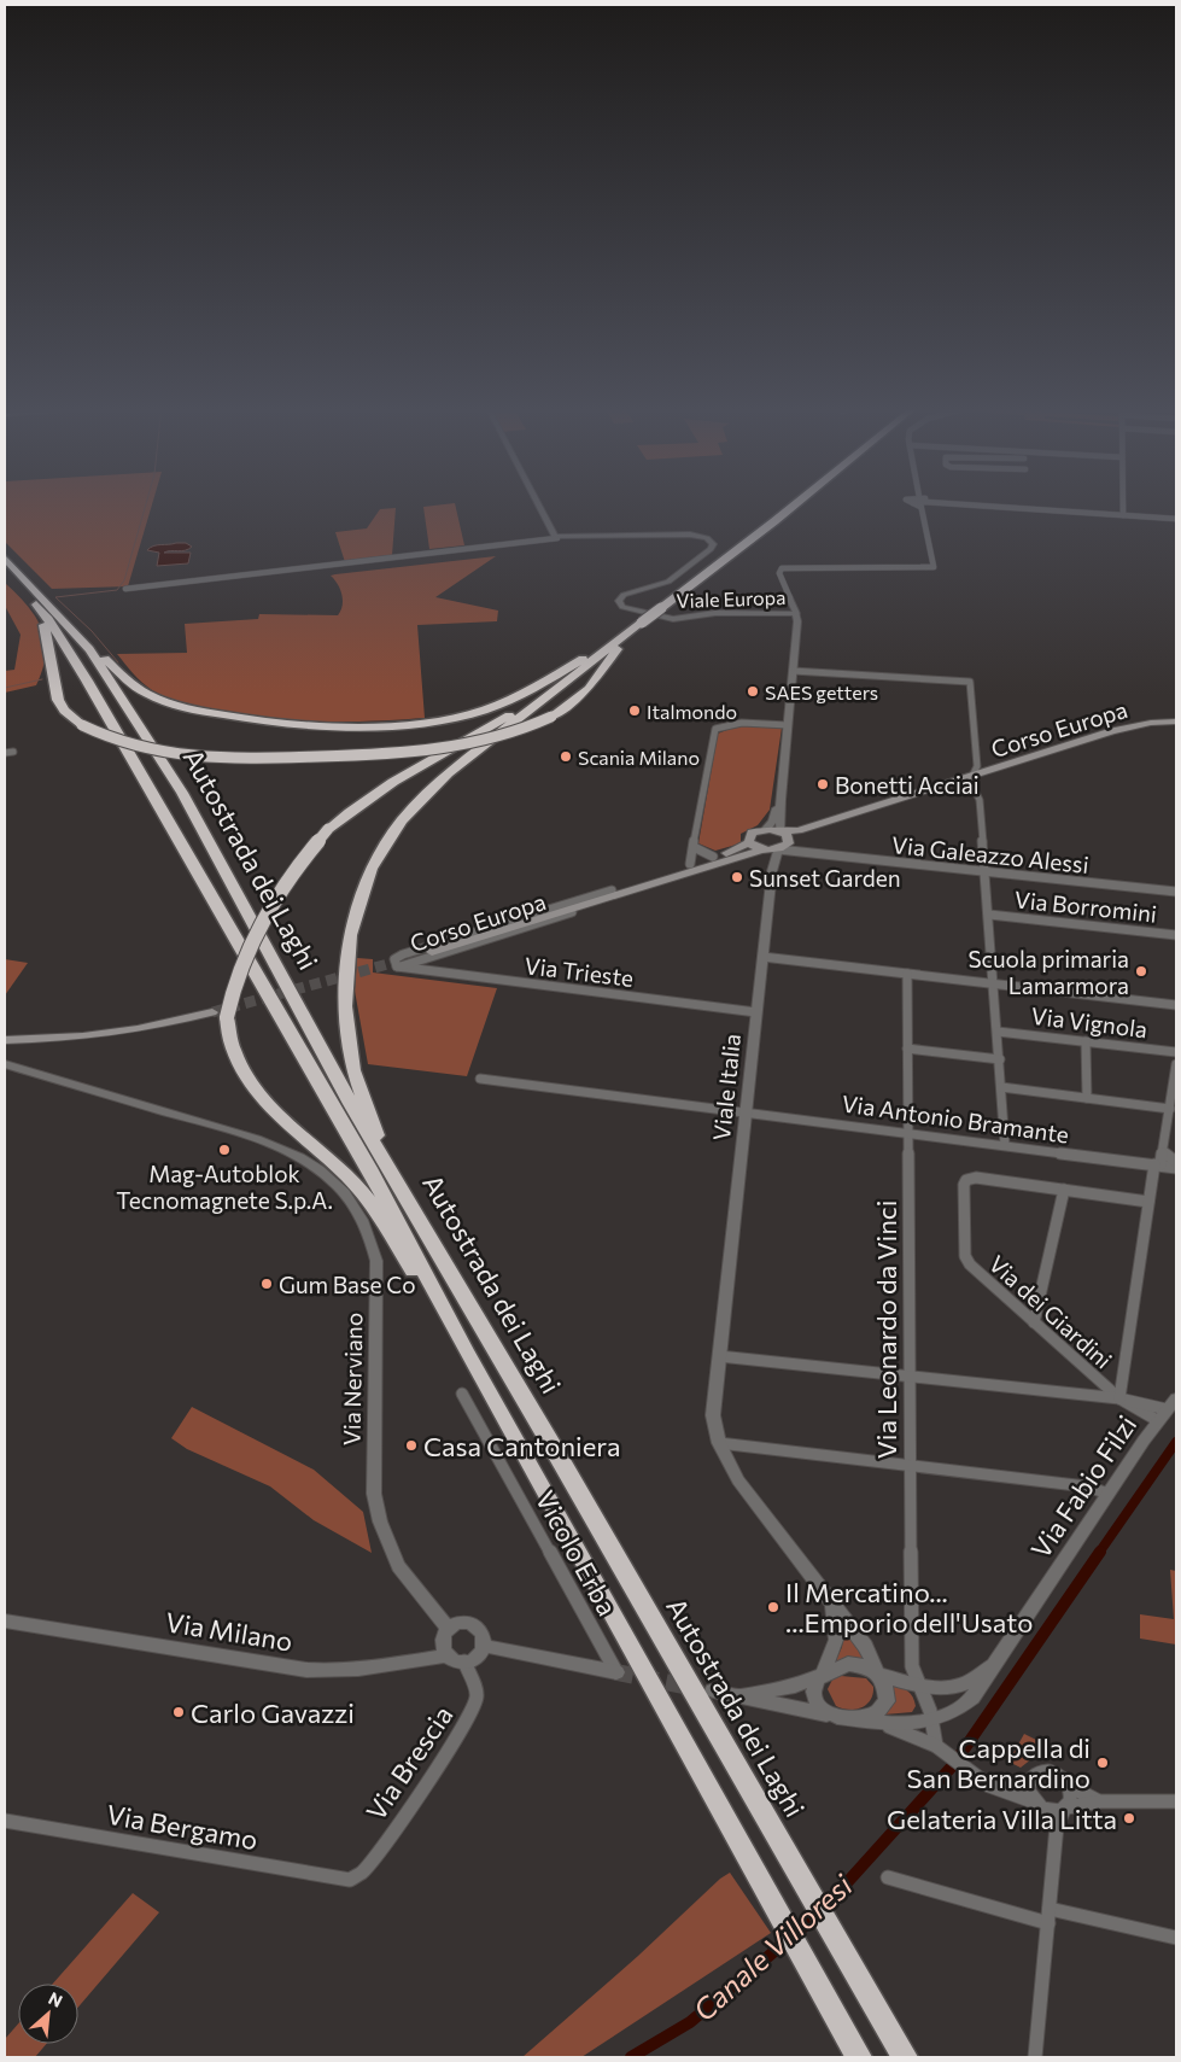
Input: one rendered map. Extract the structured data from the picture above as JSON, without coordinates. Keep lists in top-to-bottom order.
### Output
{
  "streets": {
    "highway": ["Autostrada dei Laghi"],
    "main road": ["Corso Europa"],
    "street": [
      "Viale Europa",
      "Via Galeazzo Alessi",
      "Via Borromini",
      "Via Trieste",
      "Via Vignola",
      "Viale Italia",
      "Via Antonio Bramante",
      "Via dei Giardini",
      "Via Leonardo da Vinci",
      "Via Nerviano",
      "Via Fabio Filzi",
      "Vicolo Erba",
      "Via Milano",
      "Via Brescia",
      "Via Bergamo"
    ]
  },
  "crossings": [
    ["Corso Europa", "Via Galeazzo Alessi"],
    ["Corso Europa", "Via Trieste"],
    ["Corso Europa", "Viale Italia"],
    ["Via Galeazzo Alessi", "Viale Italia"],
    ["Via Trieste", "Viale Italia"],
    ["Viale Italia", "Via Antonio Bramante"],
    ["Viale Italia", "Via Fabio Filzi"],
    ["Via Antonio Bramante", "Via Leonardo da Vinci"],
    ["Via Leonardo da Vinci", "Via Fabio Filzi"],
    ["Via Nerviano", "Via Milano"],
    ["Via Nerviano", "Via Brescia"],
    ["Via Milano", "Via Brescia"],
    ["Via Brescia", "Via Bergamo"]
  ],
  "water": ["Canale Villoresi"],
  "places": [
    "SAES getters",
    "Italmondo",
    "Scania Milano",
    "Bonetti Acciai",
    "Sunset Garden",
    "Scuola primaria Lamarmora",
    "Mag-Autoblok Tecnomagnete S.p.A.",
    "Gum Base Co",
    "Casa Cantoniera",
    "Il Mercatino... ...Emporio dell'Usato",
    "Carlo Gavazzi",
    "Cappella di San Bernardino",
    "Gelateria Villa Litta"
  ],
  "north": "top right"
}
